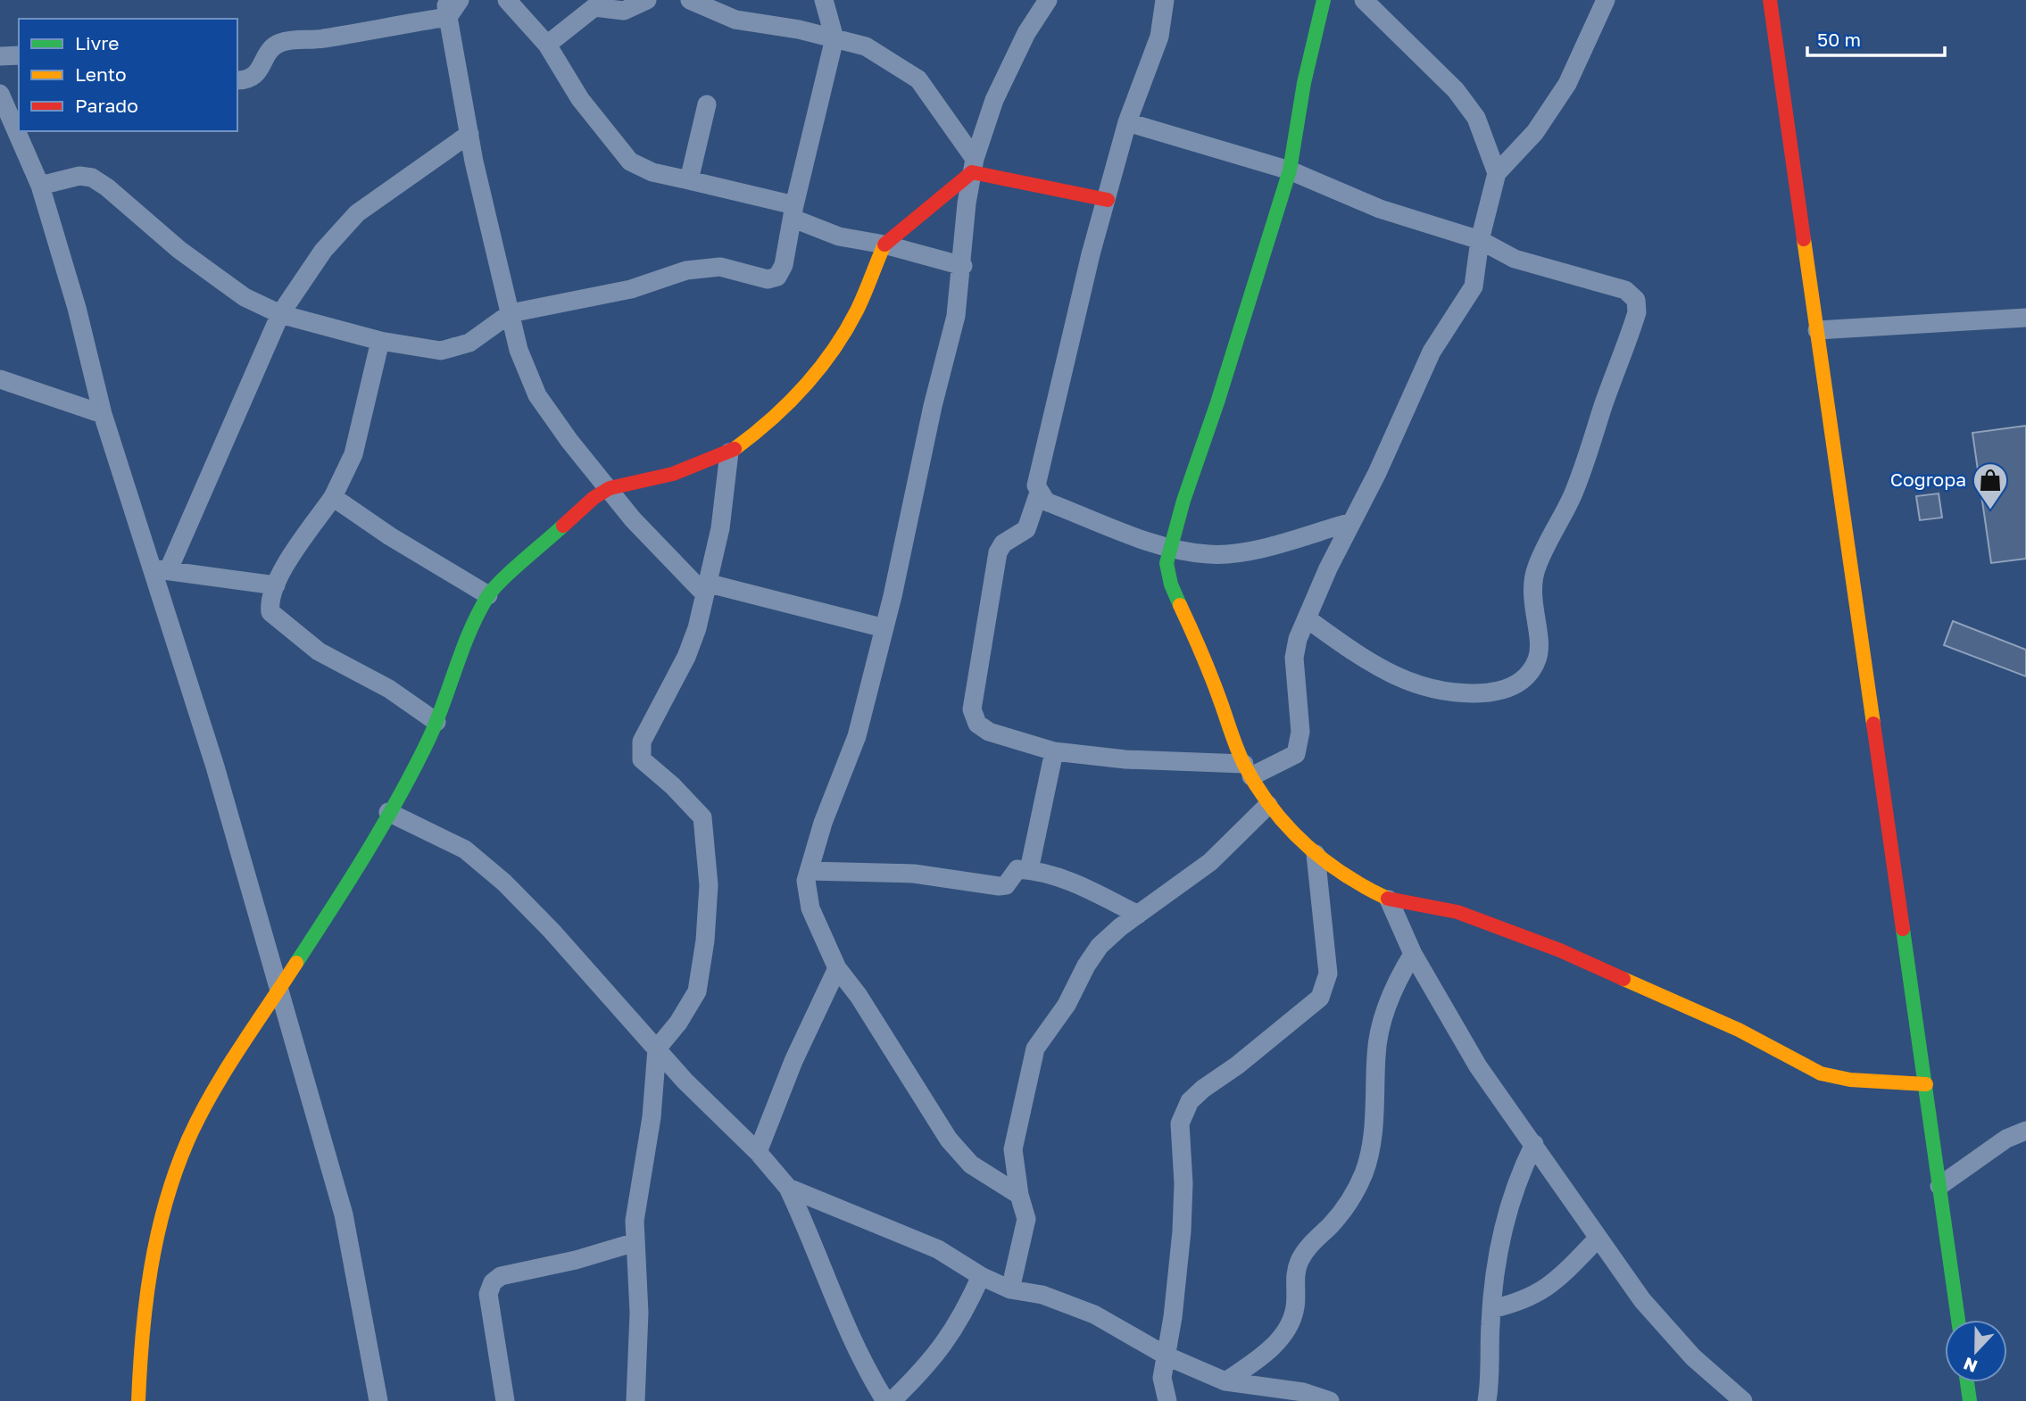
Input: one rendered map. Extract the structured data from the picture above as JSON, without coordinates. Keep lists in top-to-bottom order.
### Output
{
  "places": {
    "shop": ["Cogropa"]
  },
  "legend": ["Livre", "Lento", "Parado"],
  "scale_bar": "50 m",
  "north": "bottom"
}
